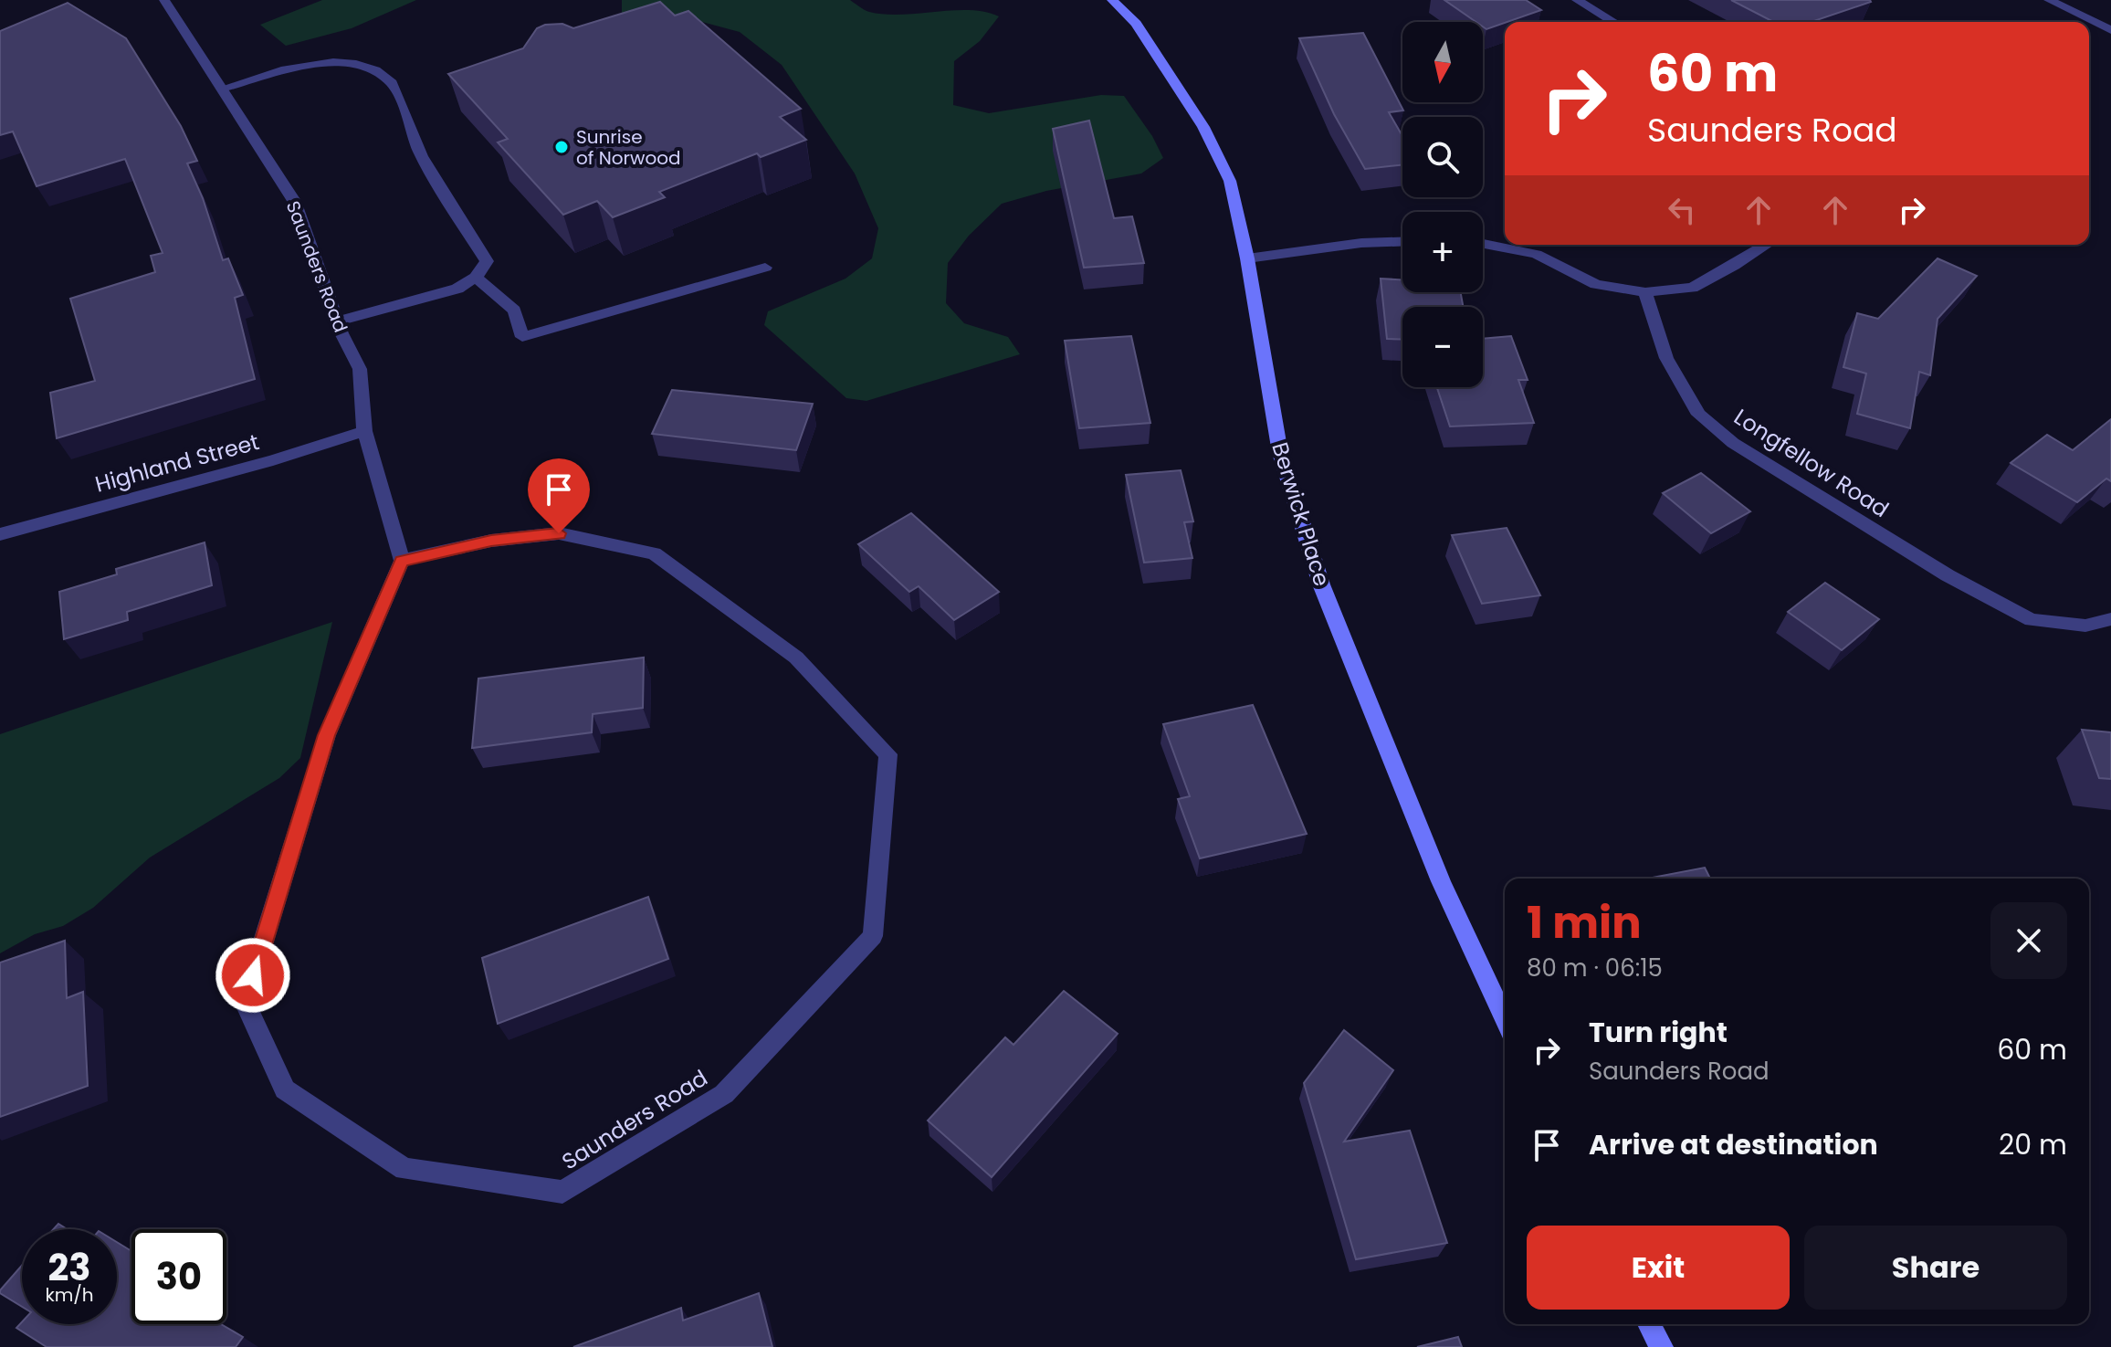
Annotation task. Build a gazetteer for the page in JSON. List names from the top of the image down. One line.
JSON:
{"streets":{"street":["Saunders Road","Highland Street","Longfellow Road","Berwick Place"]},"crossings":[["Saunders Road","Highland Street"]],"places":["Sunrise of Norwood"],"north":"bottom","page":{"map_buttons":["+","−"],"turn":["60 m","Saunders Road"],"heading":["1 min","80 m · 06:15"],"list":[{"name":"Turn right","note":"Saunders Road","value":"60 m"},{"name":"Arrive at destination","value":"20 m"}],"buttons":["Exit","Share"],"speed":"23 km/h","limit":"30"}}
